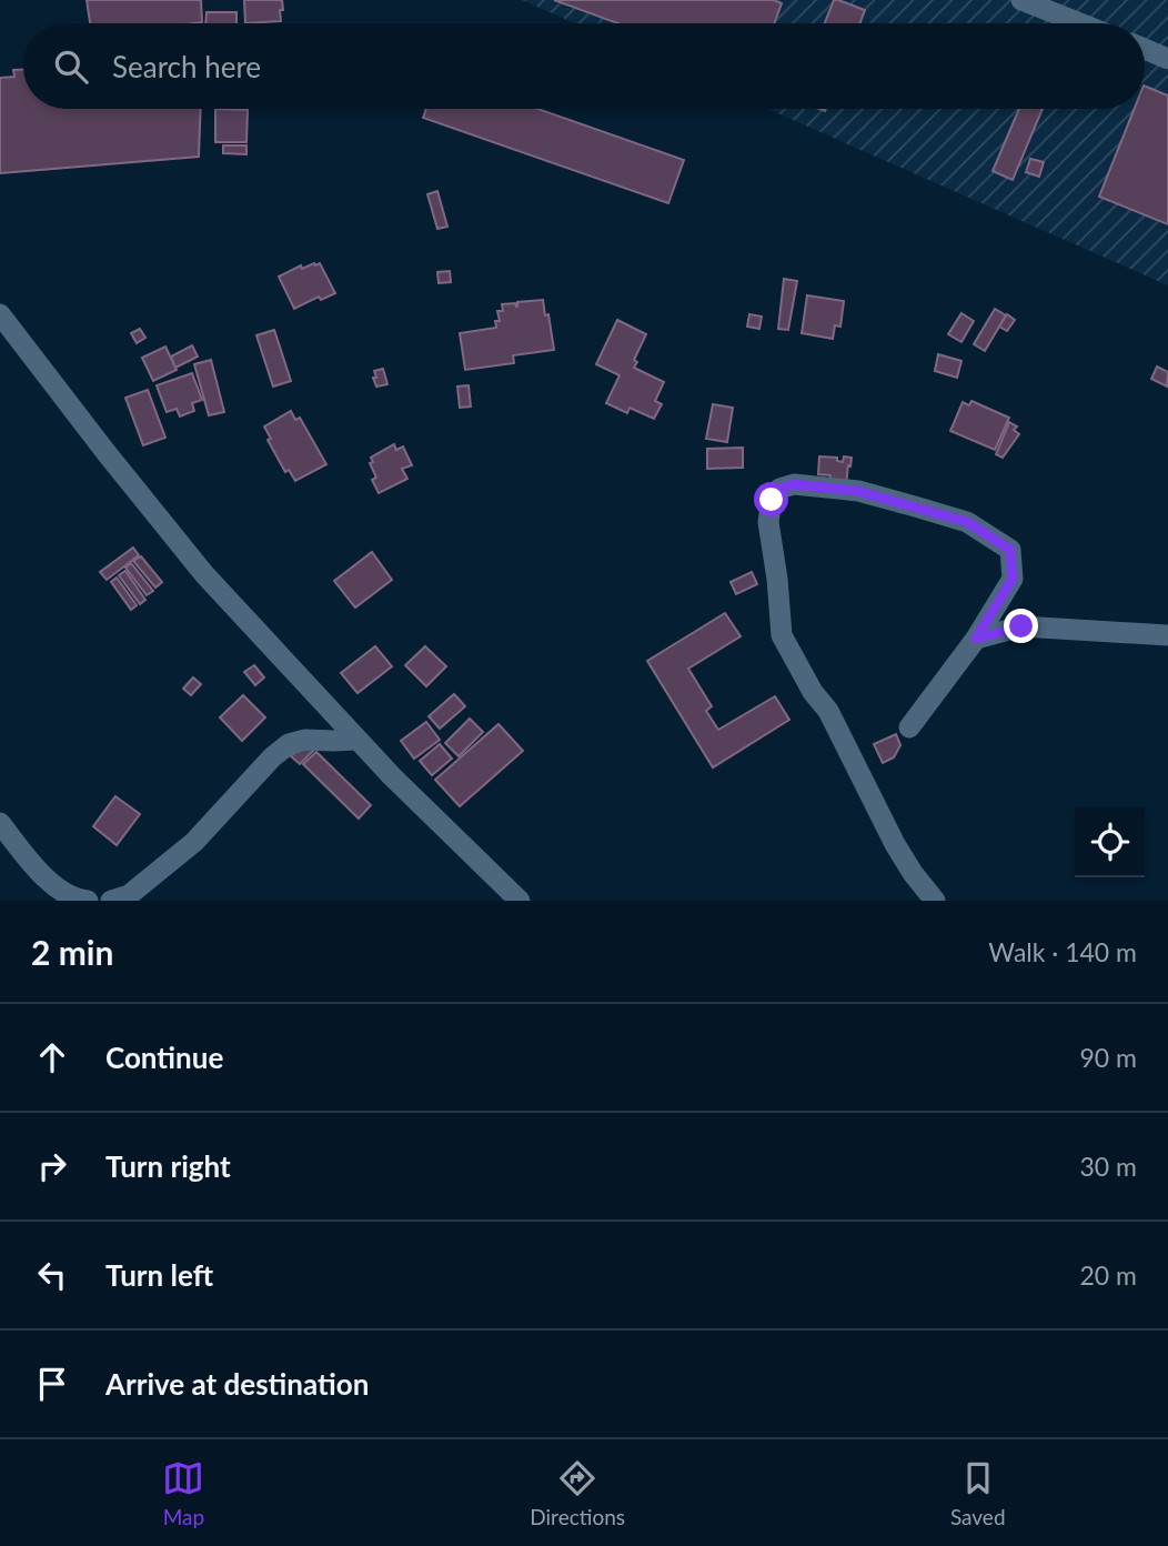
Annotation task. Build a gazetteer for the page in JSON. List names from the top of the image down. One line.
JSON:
{"page":{"search":"Search here","heading":["2 min","Walk · 140 m"],"list":[["Continue","90 m"],["Turn right","30 m"],["Turn left","20 m"],"Arrive at destination"],"nav":["Map","Directions","Saved"]}}
